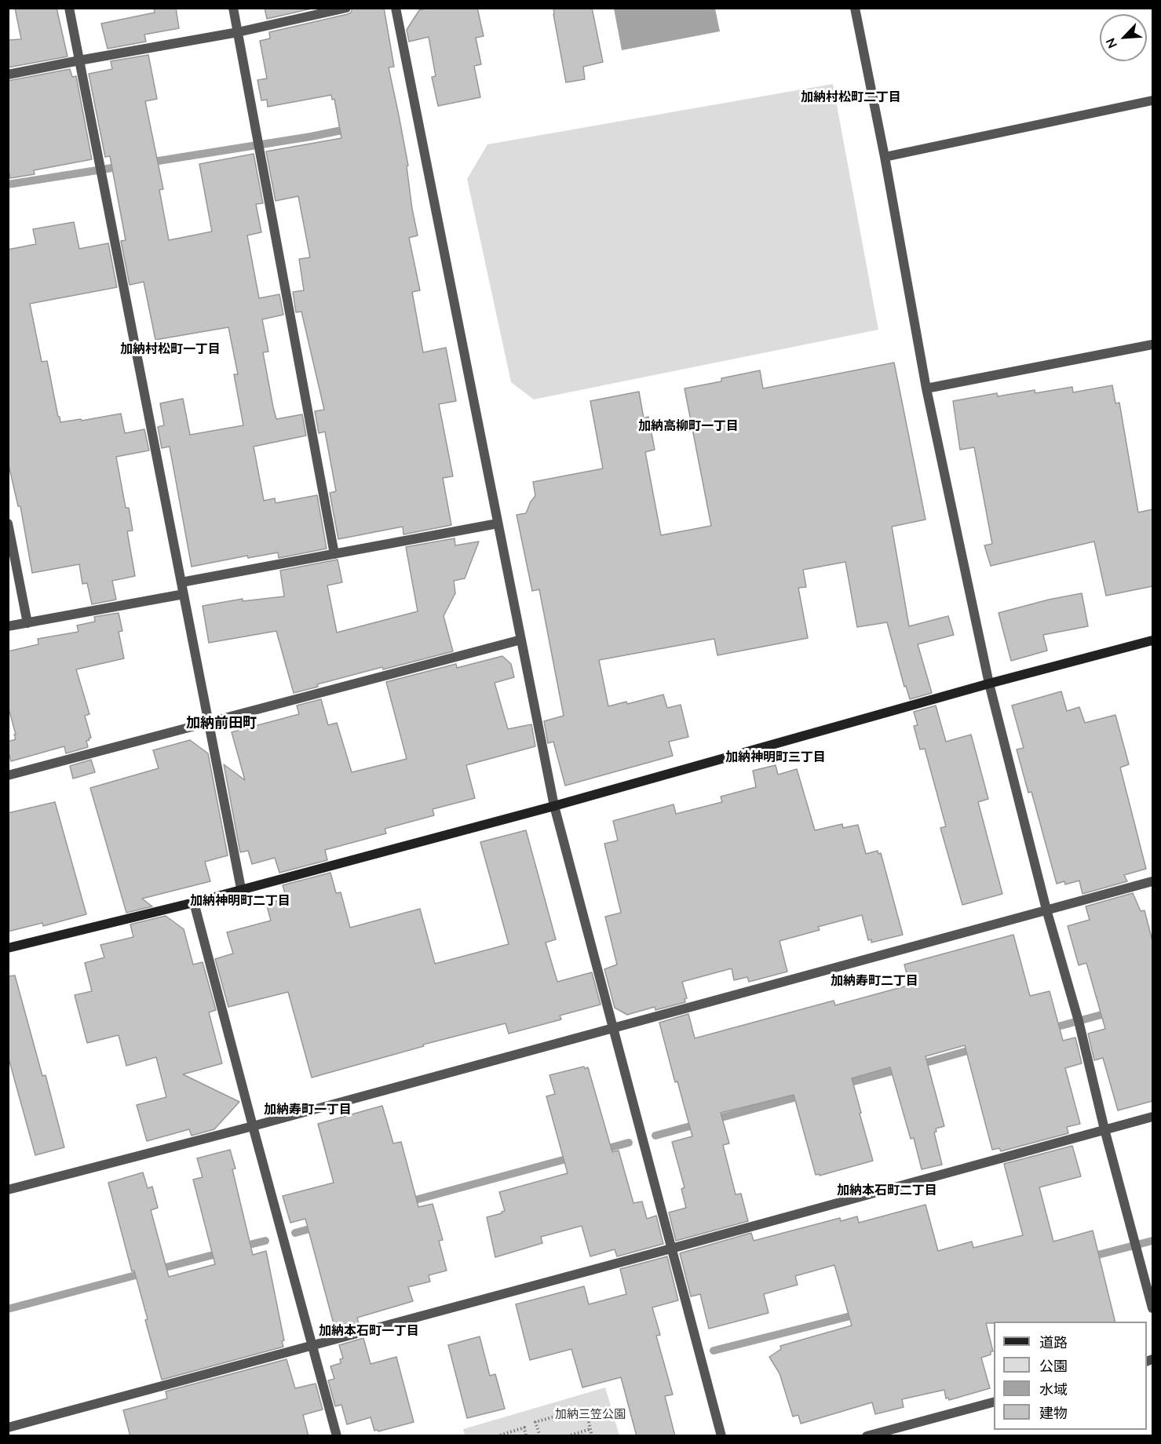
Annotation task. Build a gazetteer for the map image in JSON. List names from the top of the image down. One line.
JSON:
{"districts":["加納村松町二丁目","加納村松町一丁目","加納高柳町一丁目","加納前田町","加納神明町三丁目","加納神明町二丁目","加納寿町二丁目","加納寿町一丁目","加納本石町二丁目","加納本石町一丁目"],"parks":["加納三笠公園"],"legend":["道路","公園","水域","建物"],"north":"bottom left"}
